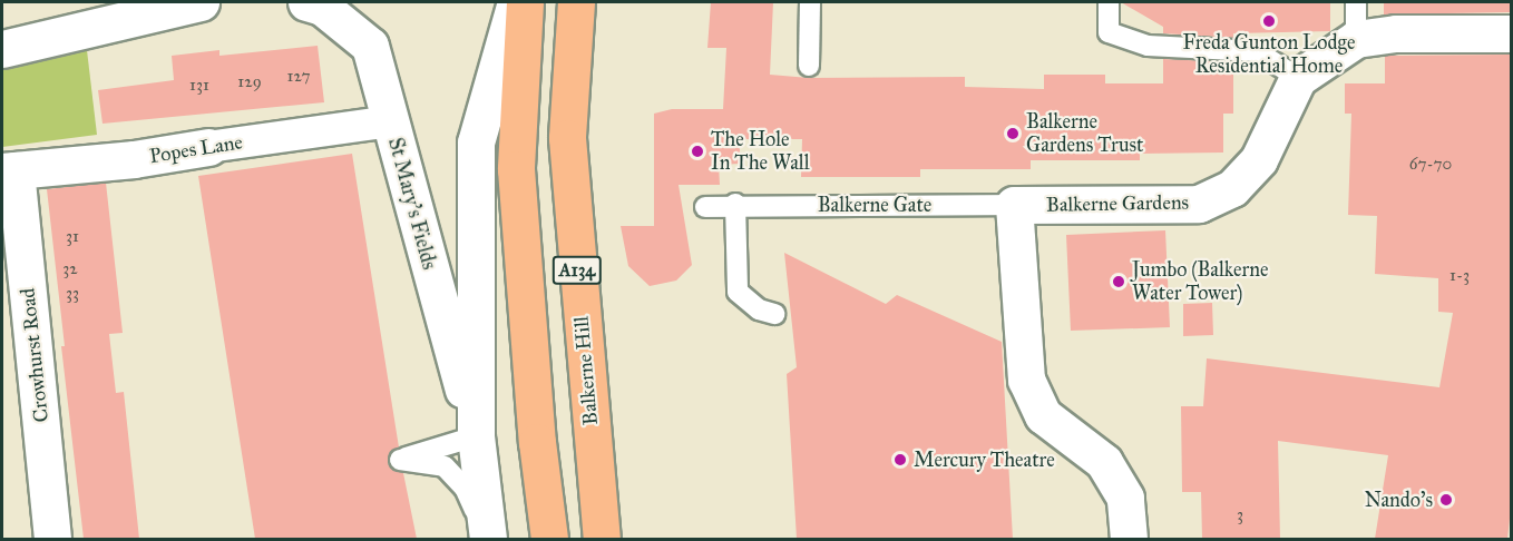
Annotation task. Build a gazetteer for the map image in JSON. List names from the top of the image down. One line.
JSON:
{"streets":{"main road":["A134","Balkerne Hill"],"street":["Popes Lane","St Mary's Fields","Balkerne Gardens","Crowhurst Road"],"lane":["Balkerne Gate"]},"crossings":[["Popes Lane","St Mary's Fields"],["Popes Lane","Crowhurst Road"],["Balkerne Gardens","Balkerne Gate"]],"places":["Freda Gunton Lodge Residential Home","Balkerne Gardens Trust","The Hole In The Wall","Jumbo (Balkerne Water Tower)","Mercury Theatre","Nando's"],"house_numbers":["127","129","131","67-70","31","32","1-3","33","3"]}
